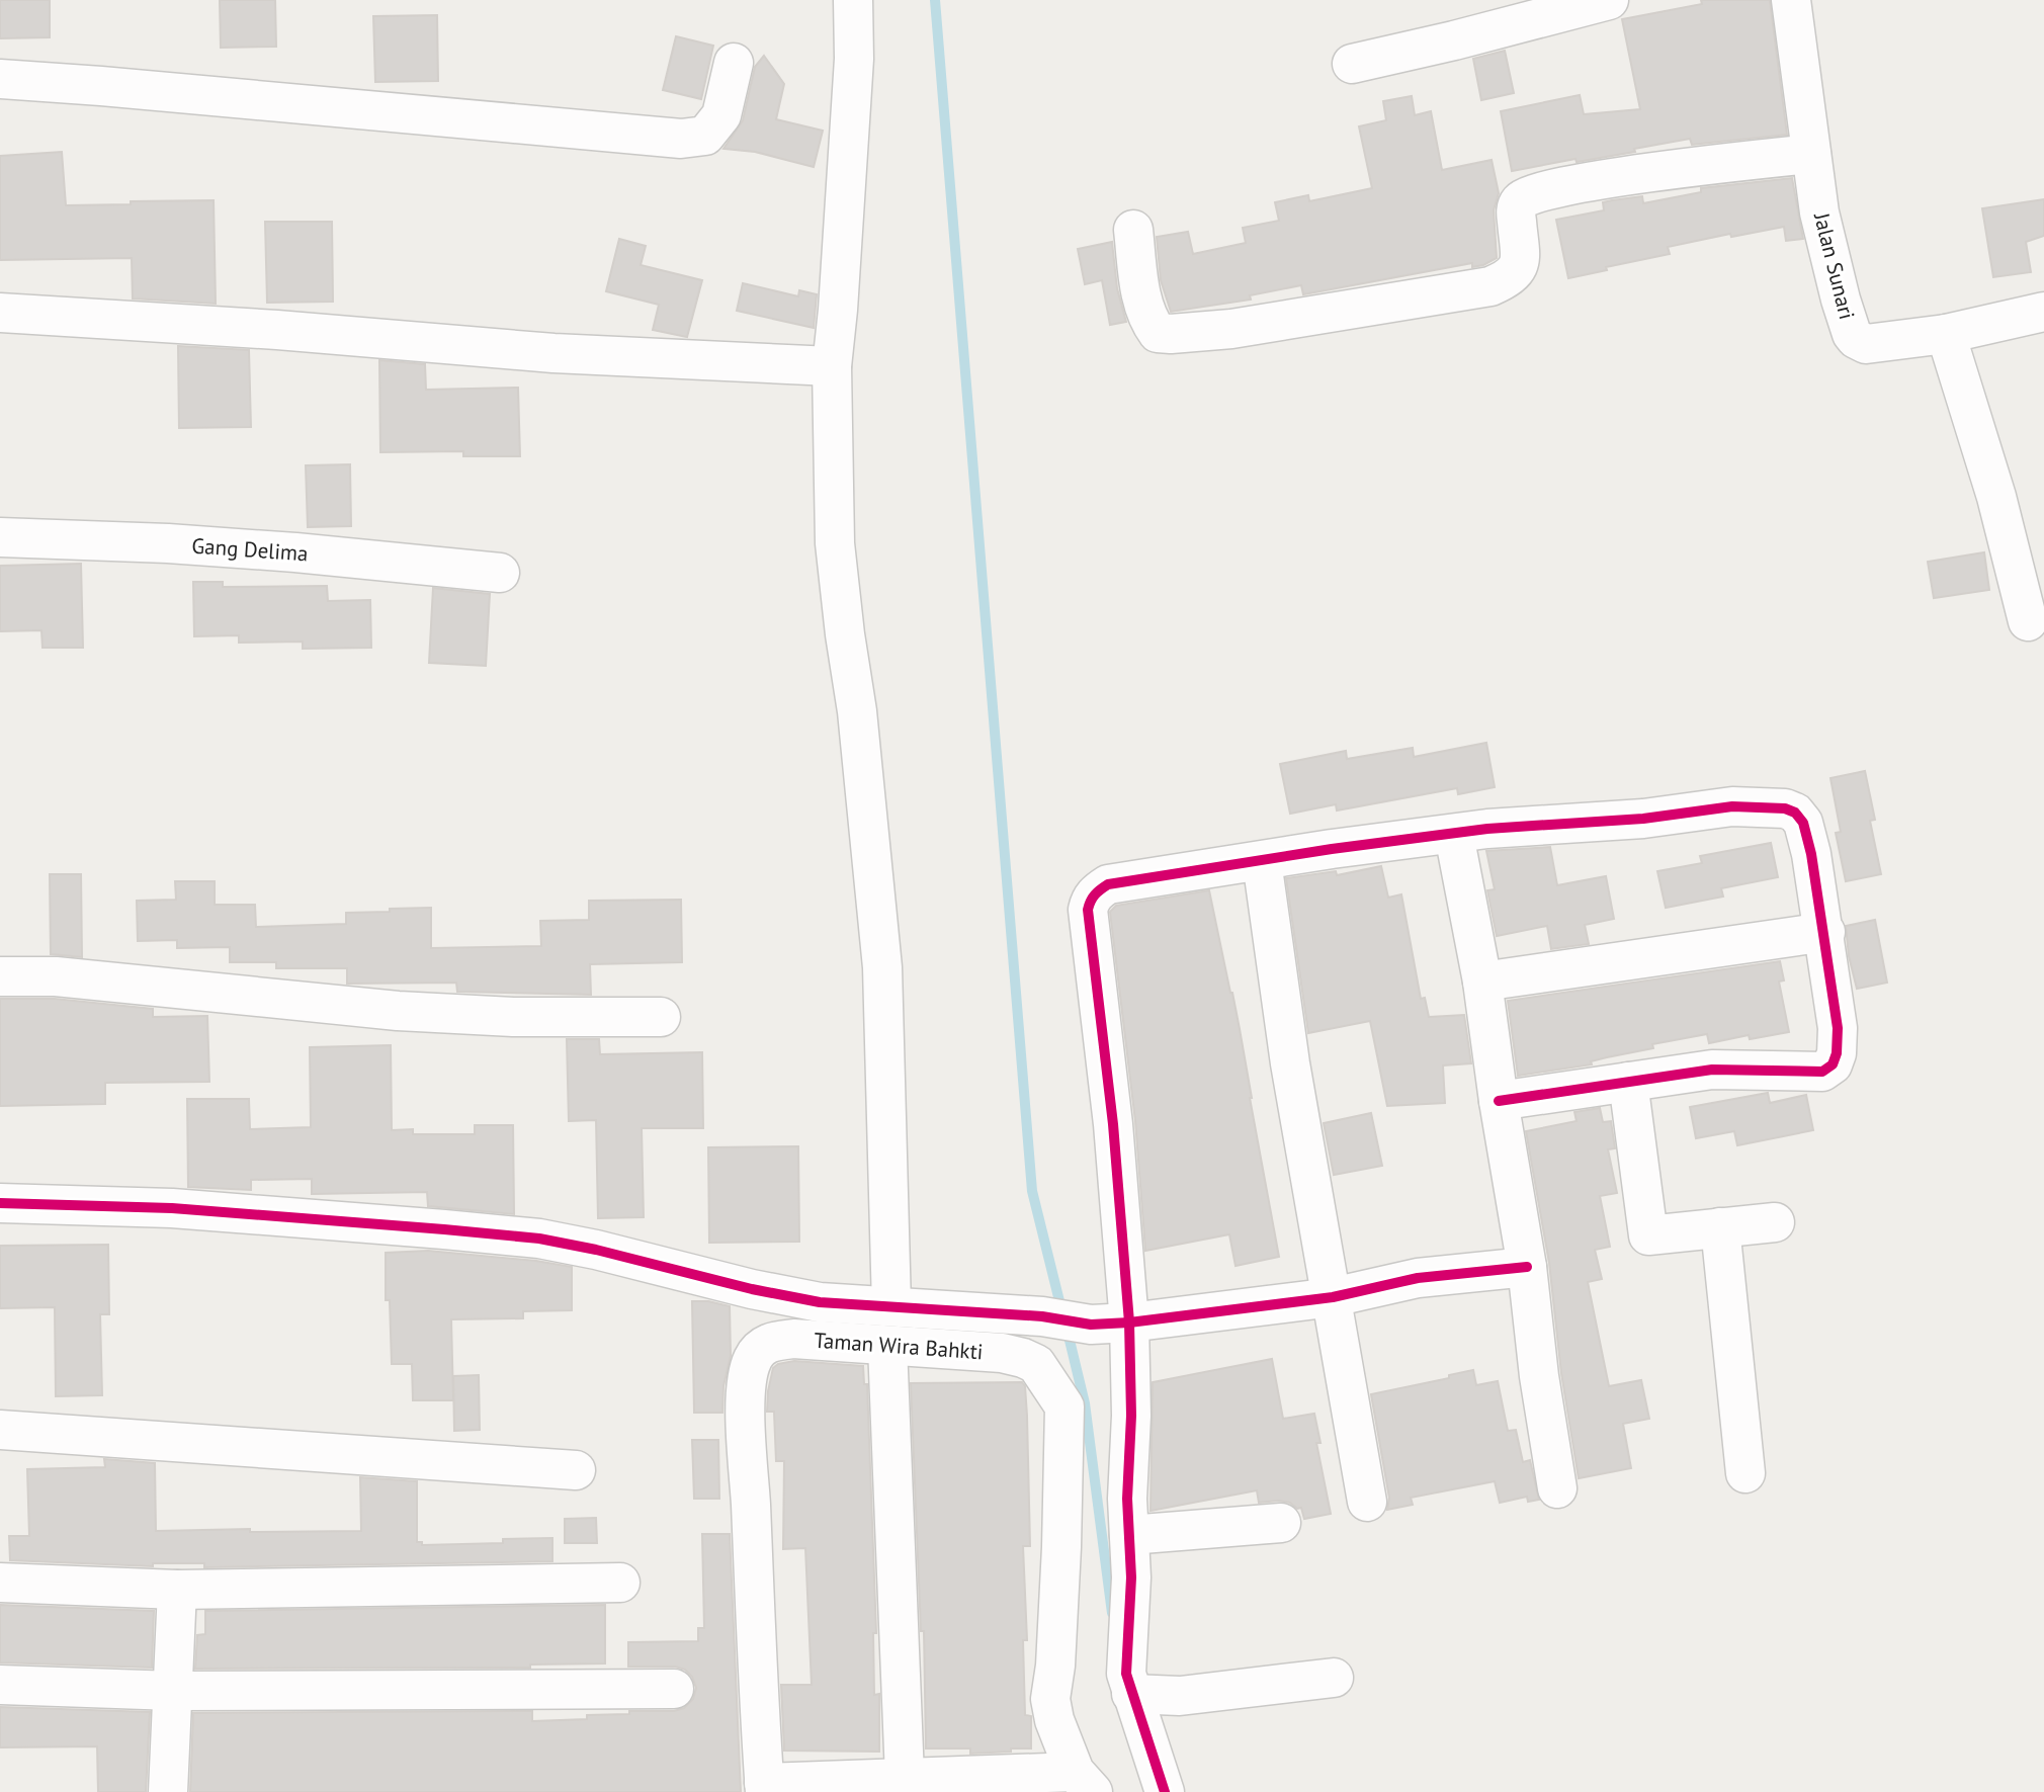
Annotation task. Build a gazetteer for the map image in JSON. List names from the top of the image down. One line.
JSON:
{"streets":{"street":["Jalan Sunari","Gang Delima","Taman Wira Bahkti"]}}
